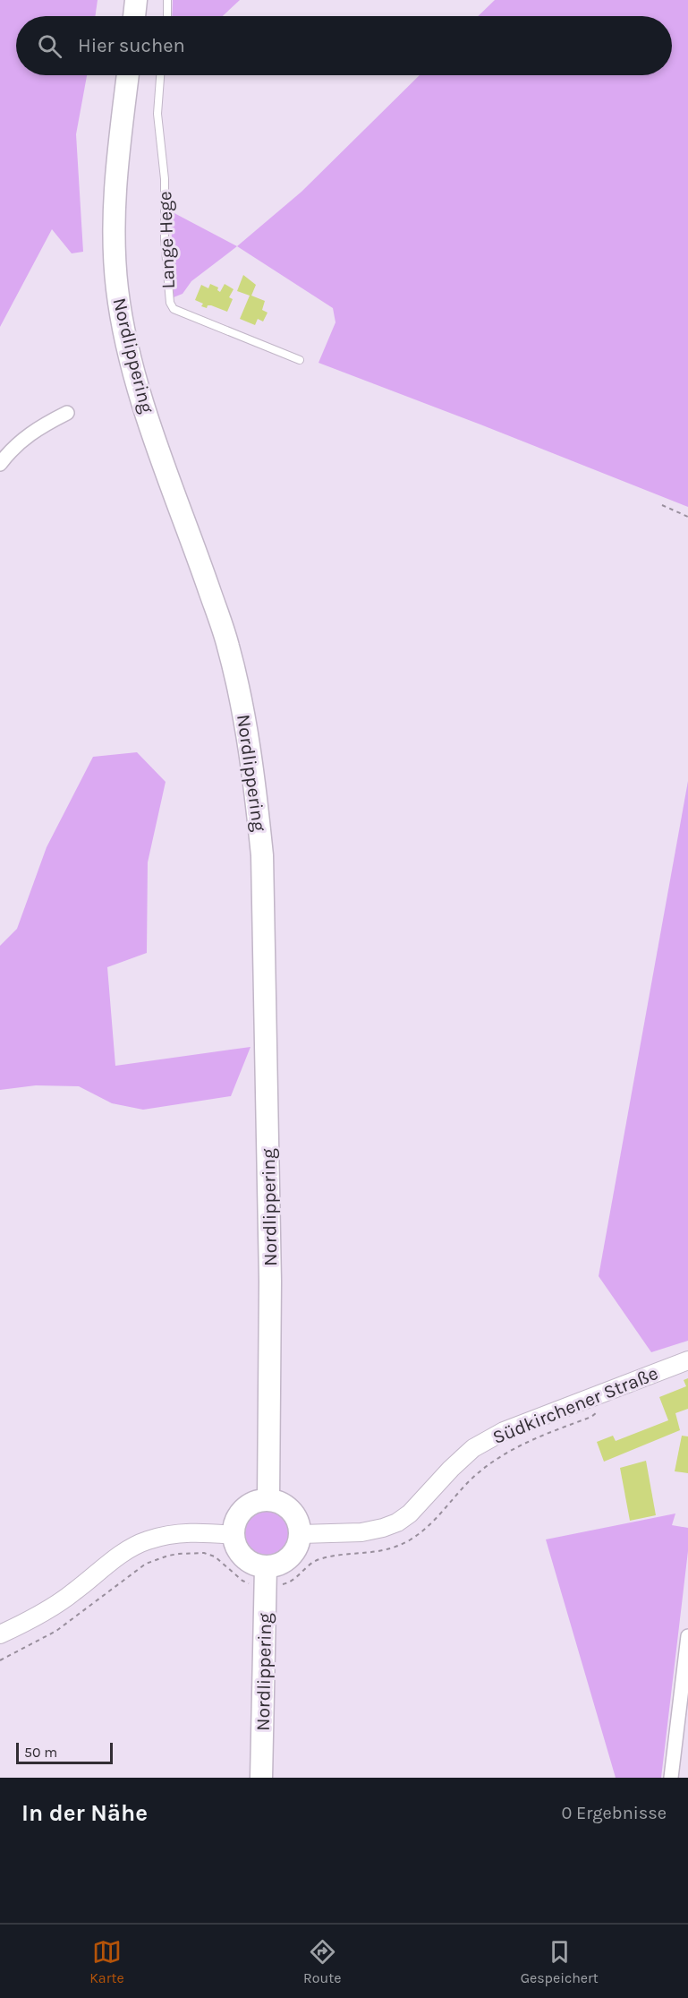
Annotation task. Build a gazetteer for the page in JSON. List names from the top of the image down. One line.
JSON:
{"streets":{"main road":["Nordlippering"],"street":["Südkirchener Straße"],"lane":["Lange Hege"]},"crossings":[["Nordlippering","Südkirchener Straße"]],"scale_bar":"50 m","page":{"search":"Hier suchen","scale":"50 m","heading":["In der Nähe","0 Ergebnisse"],"nav":["Karte","Route","Gespeichert"]}}
